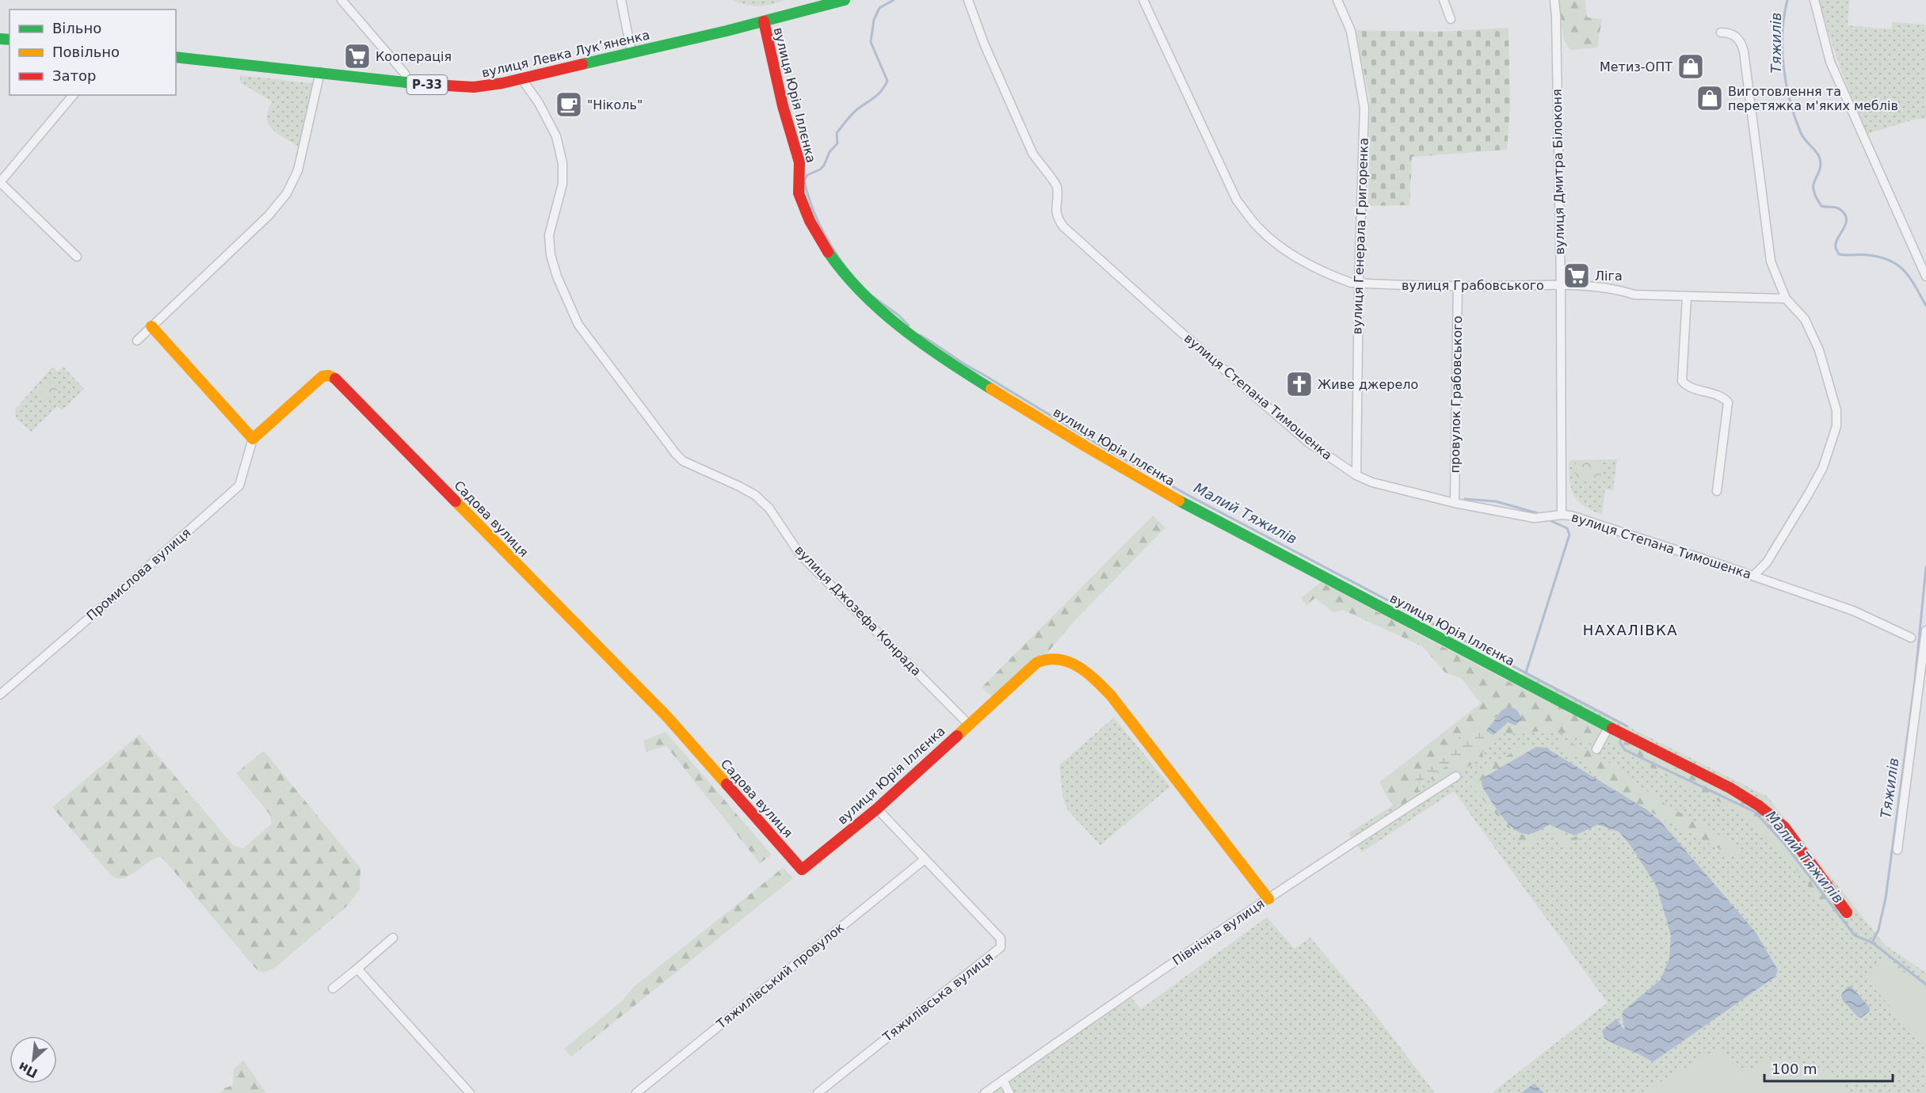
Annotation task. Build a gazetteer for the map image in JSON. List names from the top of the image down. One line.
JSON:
{"streets":{"street":["вулиця Левка Лукʼяненка","Р-33","вулиця Юрія Іллєнка","вулиця Дмитра Білоконя","вулиця Генерала Григоренка","вулиця Грабовського","провулок Грабовського","вулиця Степана Тимошенка","Садова вулиця","Промислова вулиця","вулиця Джозефа Конрада","Північна вулиця","Тяжилівський провулок","Тяжилівська вулиця"]},"crossings":[["вулиця Левка Лукʼяненка","вулиця Юрія Іллєнка"],["вулиця Левка Лукʼяненка","вулиця Джозефа Конрада"],["вулиця Юрія Іллєнка","Садова вулиця"],["вулиця Юрія Іллєнка","вулиця Джозефа Конрада"],["вулиця Юрія Іллєнка","Північна вулиця"],["вулиця Юрія Іллєнка","Тяжилівська вулиця"],["вулиця Дмитра Білоконя","вулиця Грабовського"],["вулиця Дмитра Білоконя","вулиця Степана Тимошенка"],["вулиця Генерала Григоренка","вулиця Грабовського"],["вулиця Генерала Григоренка","вулиця Степана Тимошенка"],["вулиця Грабовського","провулок Грабовського"],["провулок Грабовського","вулиця Степана Тимошенка"],["Садова вулиця","Промислова вулиця"],["Тяжилівський провулок","Тяжилівська вулиця"]],"districts":["НАХАЛІВКА"],"water":["Тяжилів","Малий Тяжилів"],"places":{"supermarket":["Кооперація","Ліга"],"shop":["Метиз-ОПТ","Виготовлення та перетяжка м'яких меблів"],"cafe":["\"Ніколь\""],"church":["Живе джерело"]},"legend":["Вільно","Повільно","Затор"],"scale_bar":"100 m","north":"bottom left"}
